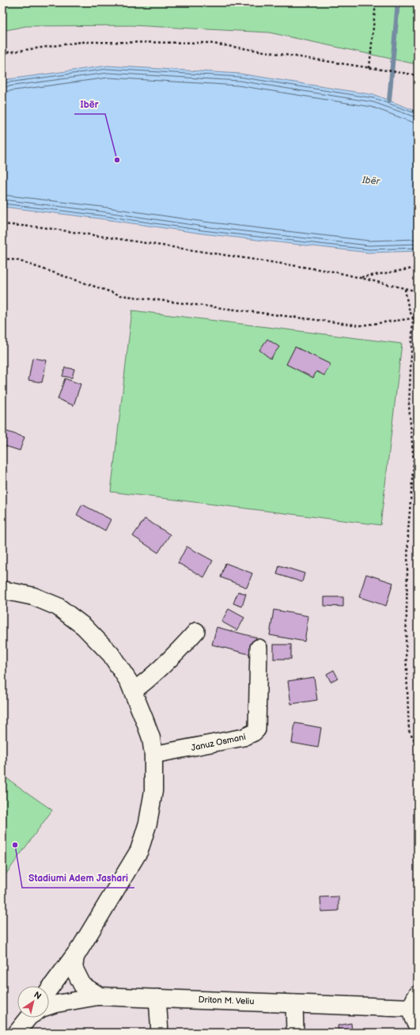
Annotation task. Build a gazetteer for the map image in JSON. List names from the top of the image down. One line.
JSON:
{"streets":{"street":["Januz Osmani","Driton M. Veliu"]},"water":["Ibër"],"places":["Ibër","Stadiumi Adem Jashari"],"north":"top right"}
